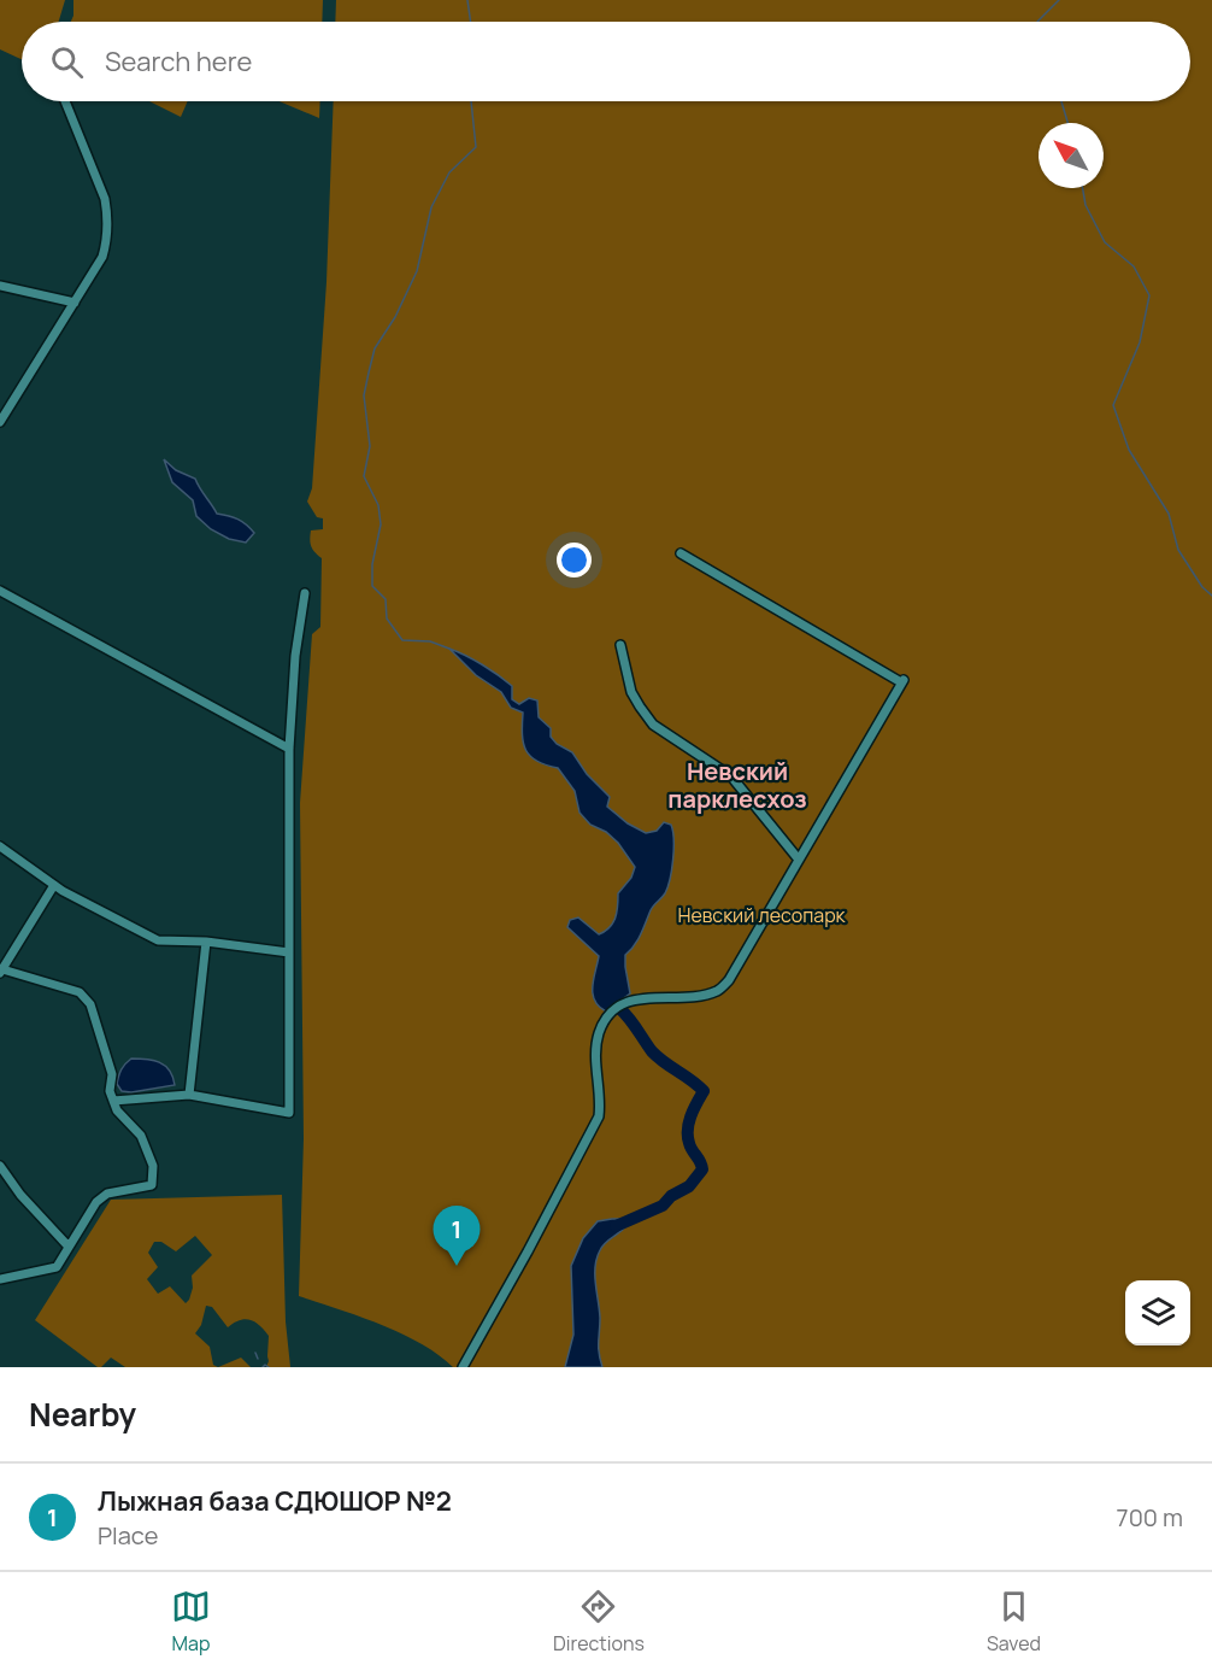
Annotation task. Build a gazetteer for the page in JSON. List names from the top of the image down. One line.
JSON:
{"districts":["Невский парклесхоз"],"parks":["Невский лесопарк"],"north":"top left","page":{"search":"Search here","pins":"1","heading":"Nearby","list":[{"mark":"1","name":"Лыжная база СДЮШОР №2","note":"Place","value":"700 m"}],"nav":["Map","Directions","Saved"]}}
